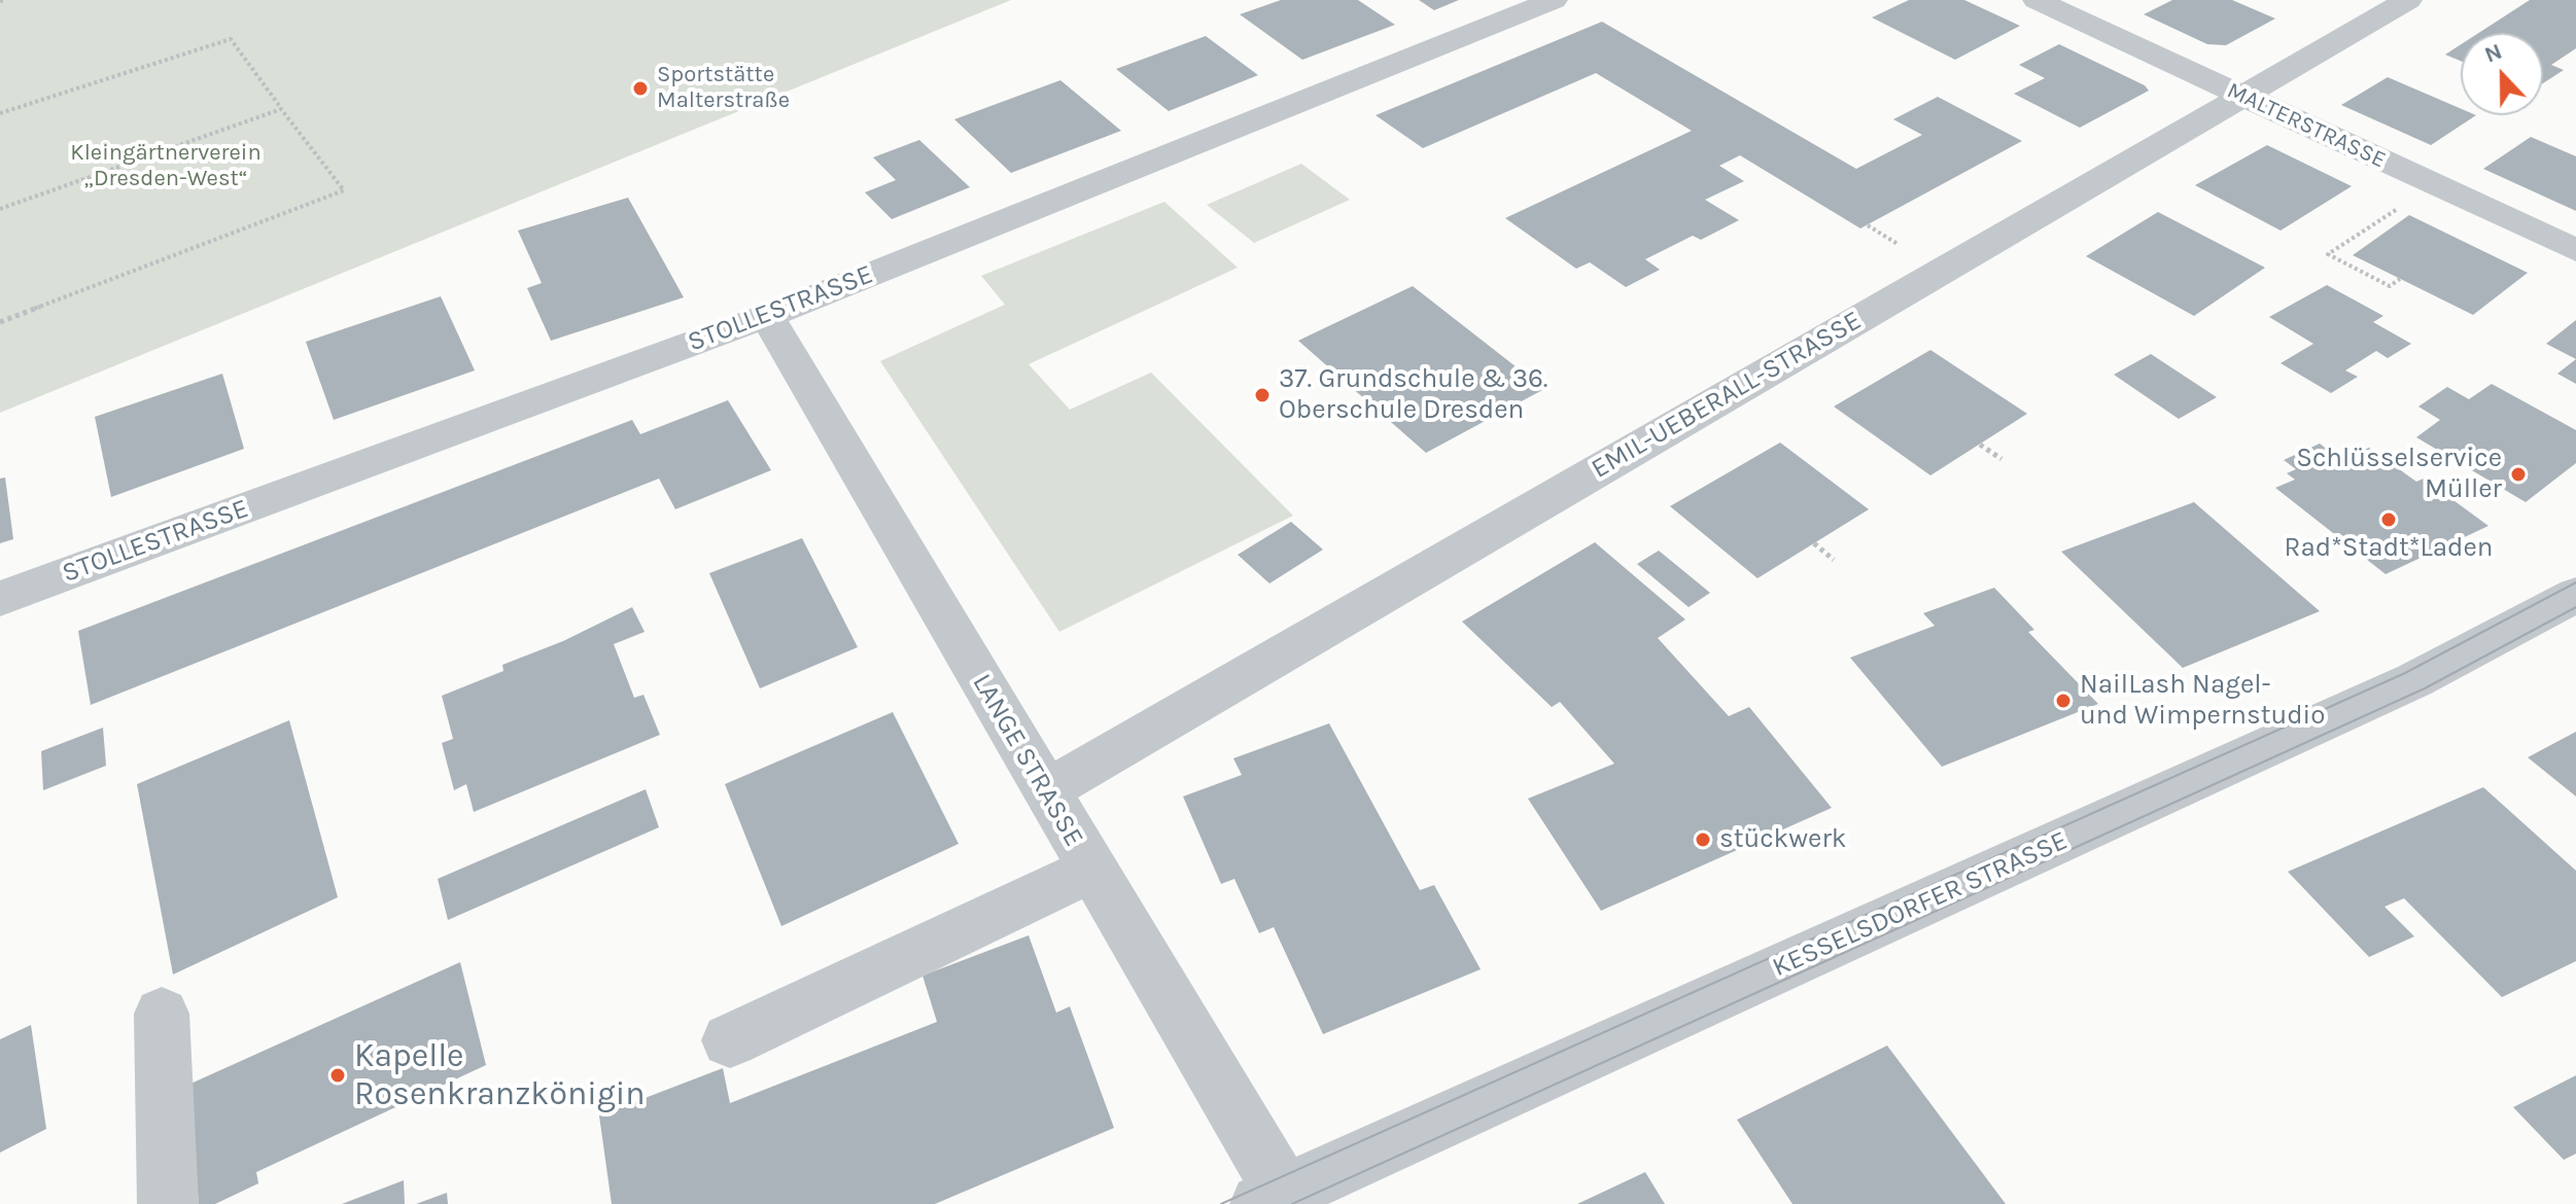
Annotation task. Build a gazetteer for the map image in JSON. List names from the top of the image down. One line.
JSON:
{"streets":{"street":["MALTERSTRASSE","STOLLESTRASSE","EMIL-UEBERALL-STRASSE","LANGE STRASSE","KESSELSDORFER STRASSE"]},"crossings":[["MALTERSTRASSE","EMIL-UEBERALL-STRASSE"],["STOLLESTRASSE","LANGE STRASSE"],["EMIL-UEBERALL-STRASSE","LANGE STRASSE"],["LANGE STRASSE","KESSELSDORFER STRASSE"]],"parks":["Kleingärtnerverein „Dresden-West“"],"places":["Sportstätte Malterstraße","37. Grundschule & 36. Oberschule Dresden","Schlüsselservice Müller","Rad*Stadt*Laden","NailLash Nagel- und Wimpernstudio","stückwerk","Kapelle Rosenkranzkönigin"],"north":"top"}
